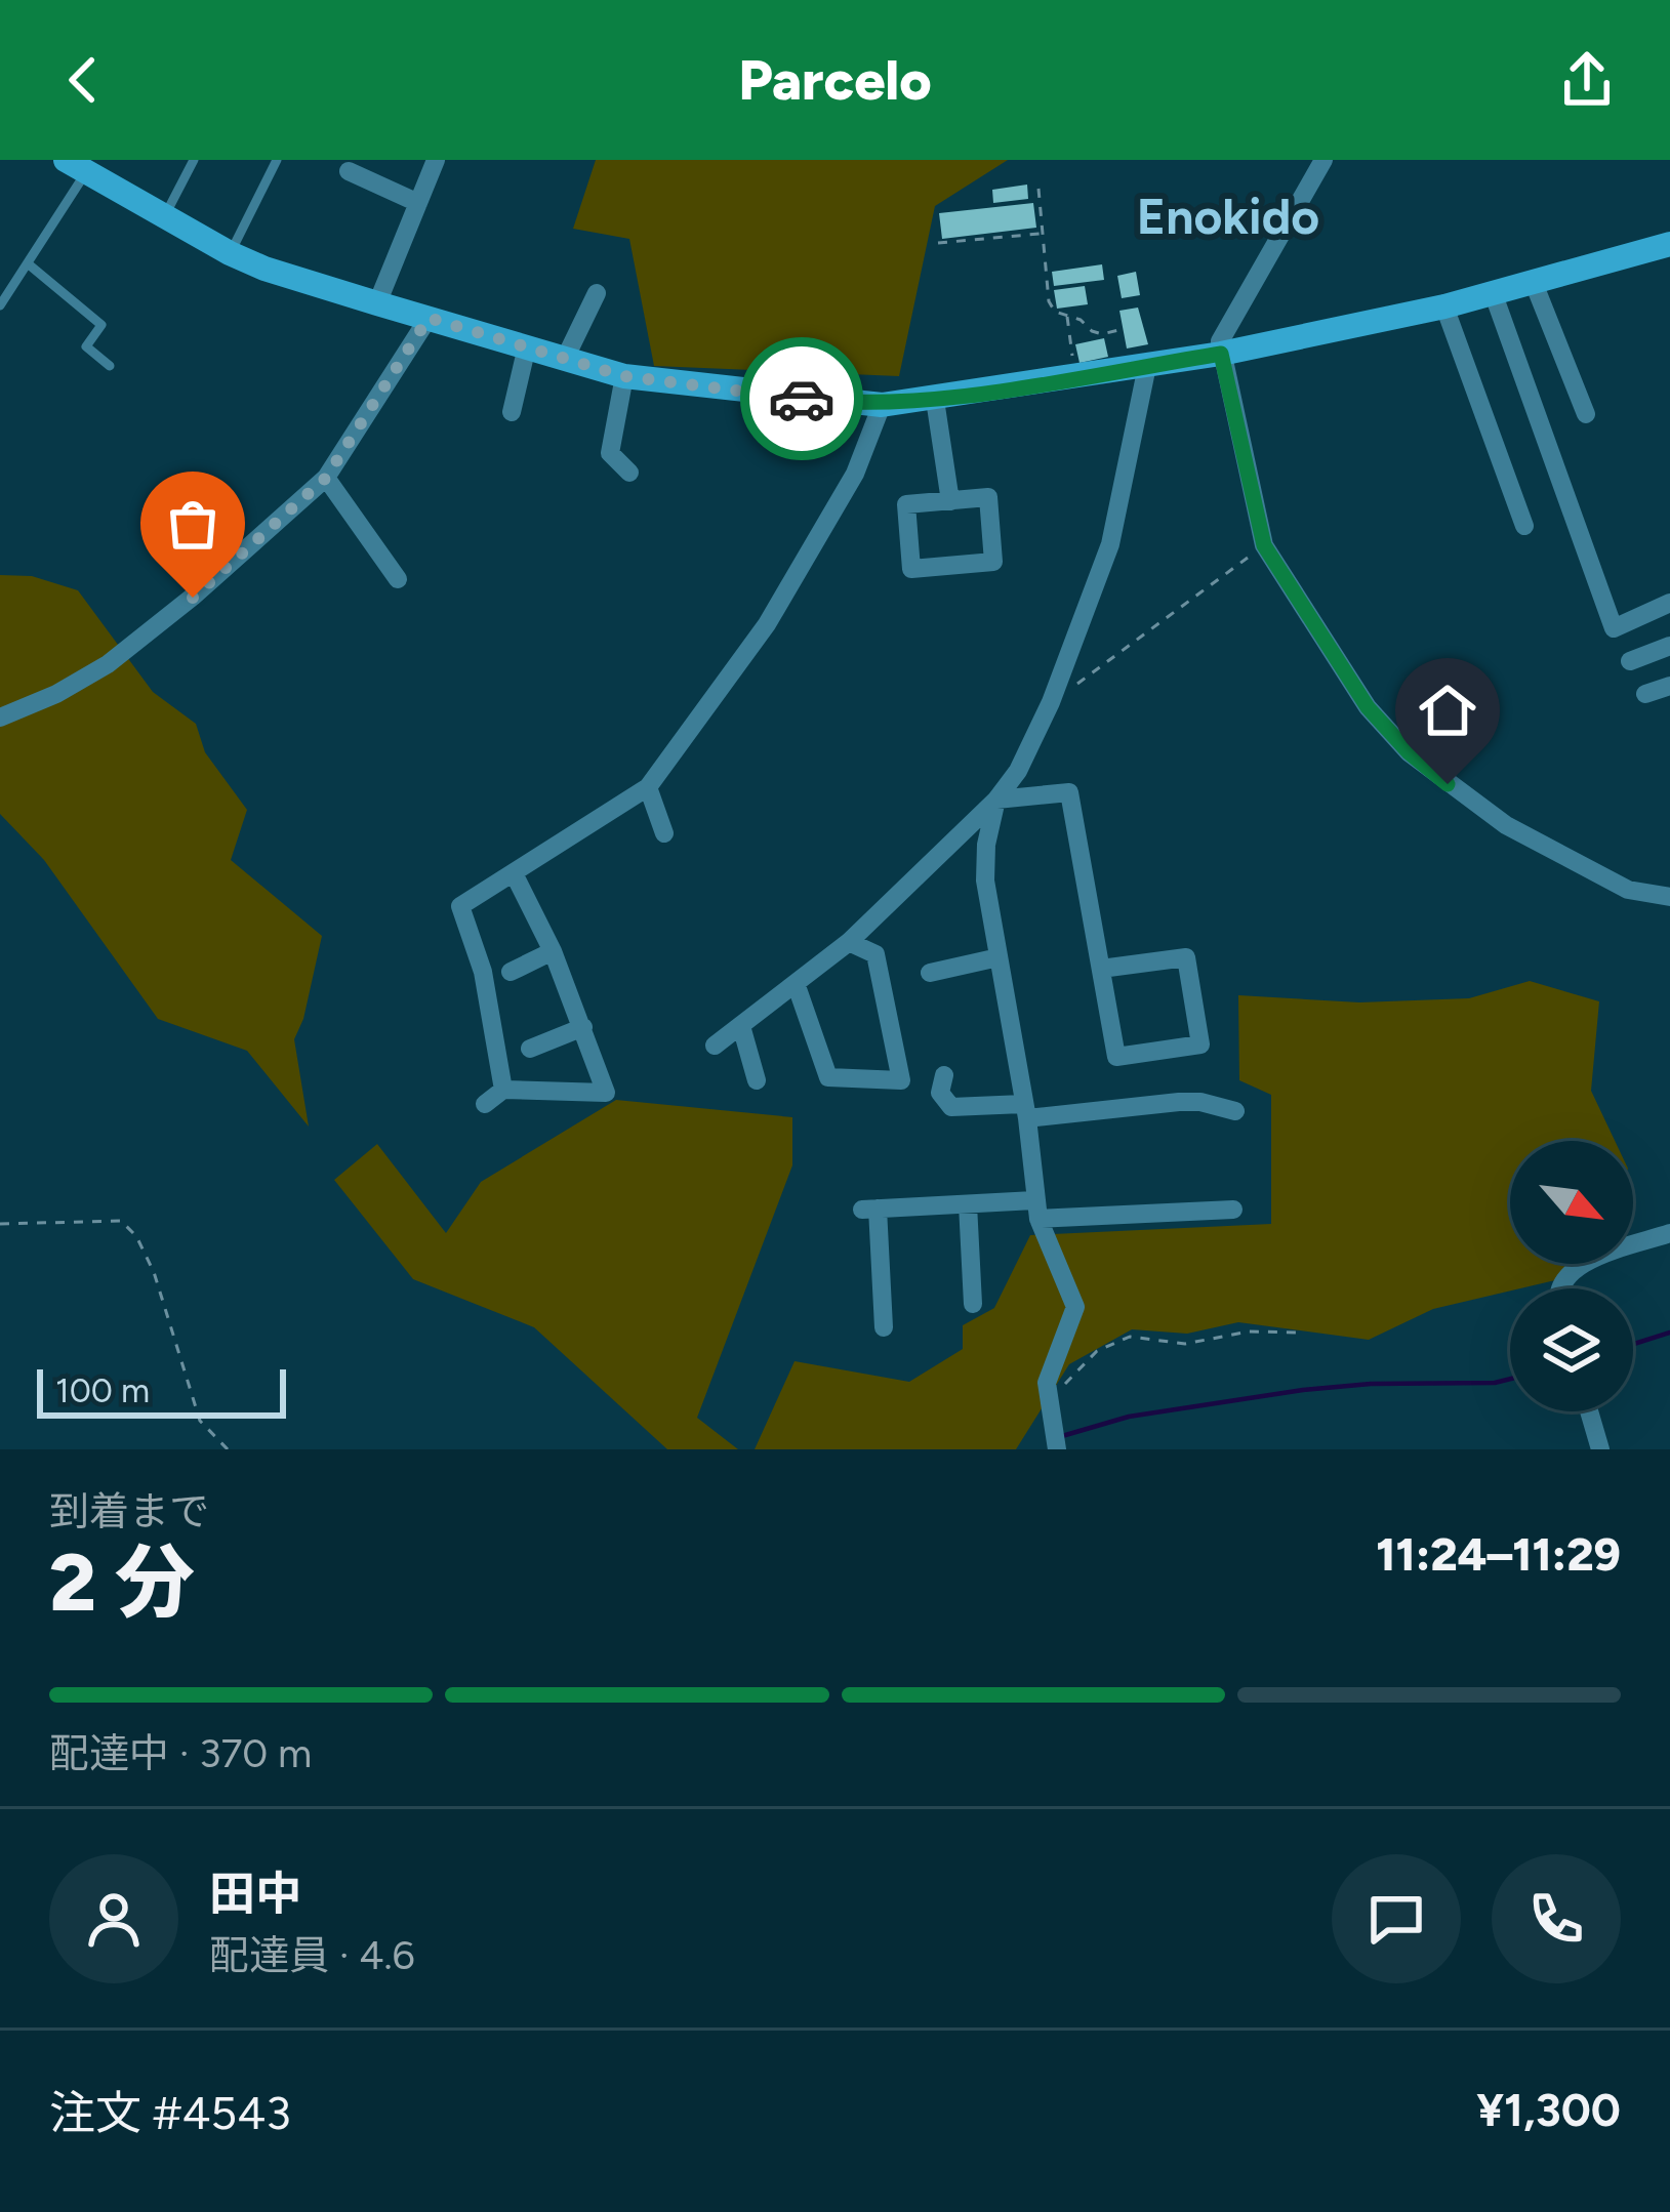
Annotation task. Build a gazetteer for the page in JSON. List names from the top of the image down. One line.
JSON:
{"districts":["Enokido"],"scale_bar":"100 m","north":"bottom right","page":{"header":"Parcelo","scale":"100 m","heading":["2 分","到着まで","11:24–11:29"],"panel":["田中","配達員 · 4.6","注文 #4543","¥1,300"],"bar":"配達中 · 370 m"}}
